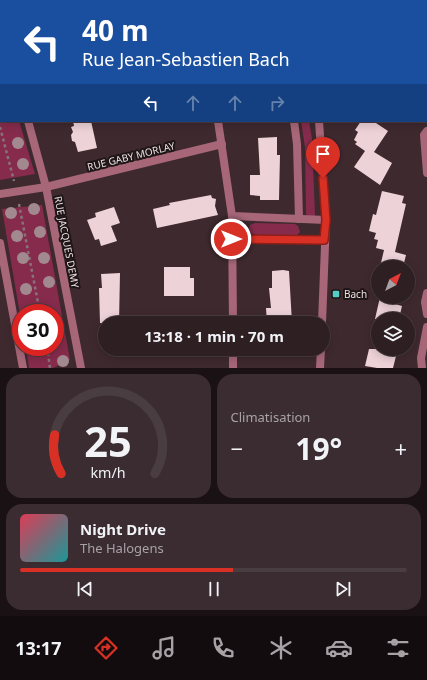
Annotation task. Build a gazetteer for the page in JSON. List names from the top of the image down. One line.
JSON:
{"streets":{"street":["RUE GABY MORLAY","RUE JACQUES DEMY"]},"crossings":[["RUE GABY MORLAY","RUE JACQUES DEMY"]],"places":{"transit":["Bach"]},"north":"top right","page":{"turn":["40 m","Rue Jean-Sebastien Bach"],"limit":"30","trip":"13:18 · 1 min · 70 m","tile":"Climatisation","heat":["−","19°","+"],"song":["Night Drive","The Halogens"],"tabs":"13:17","gauge":["25","km/h"]}}
